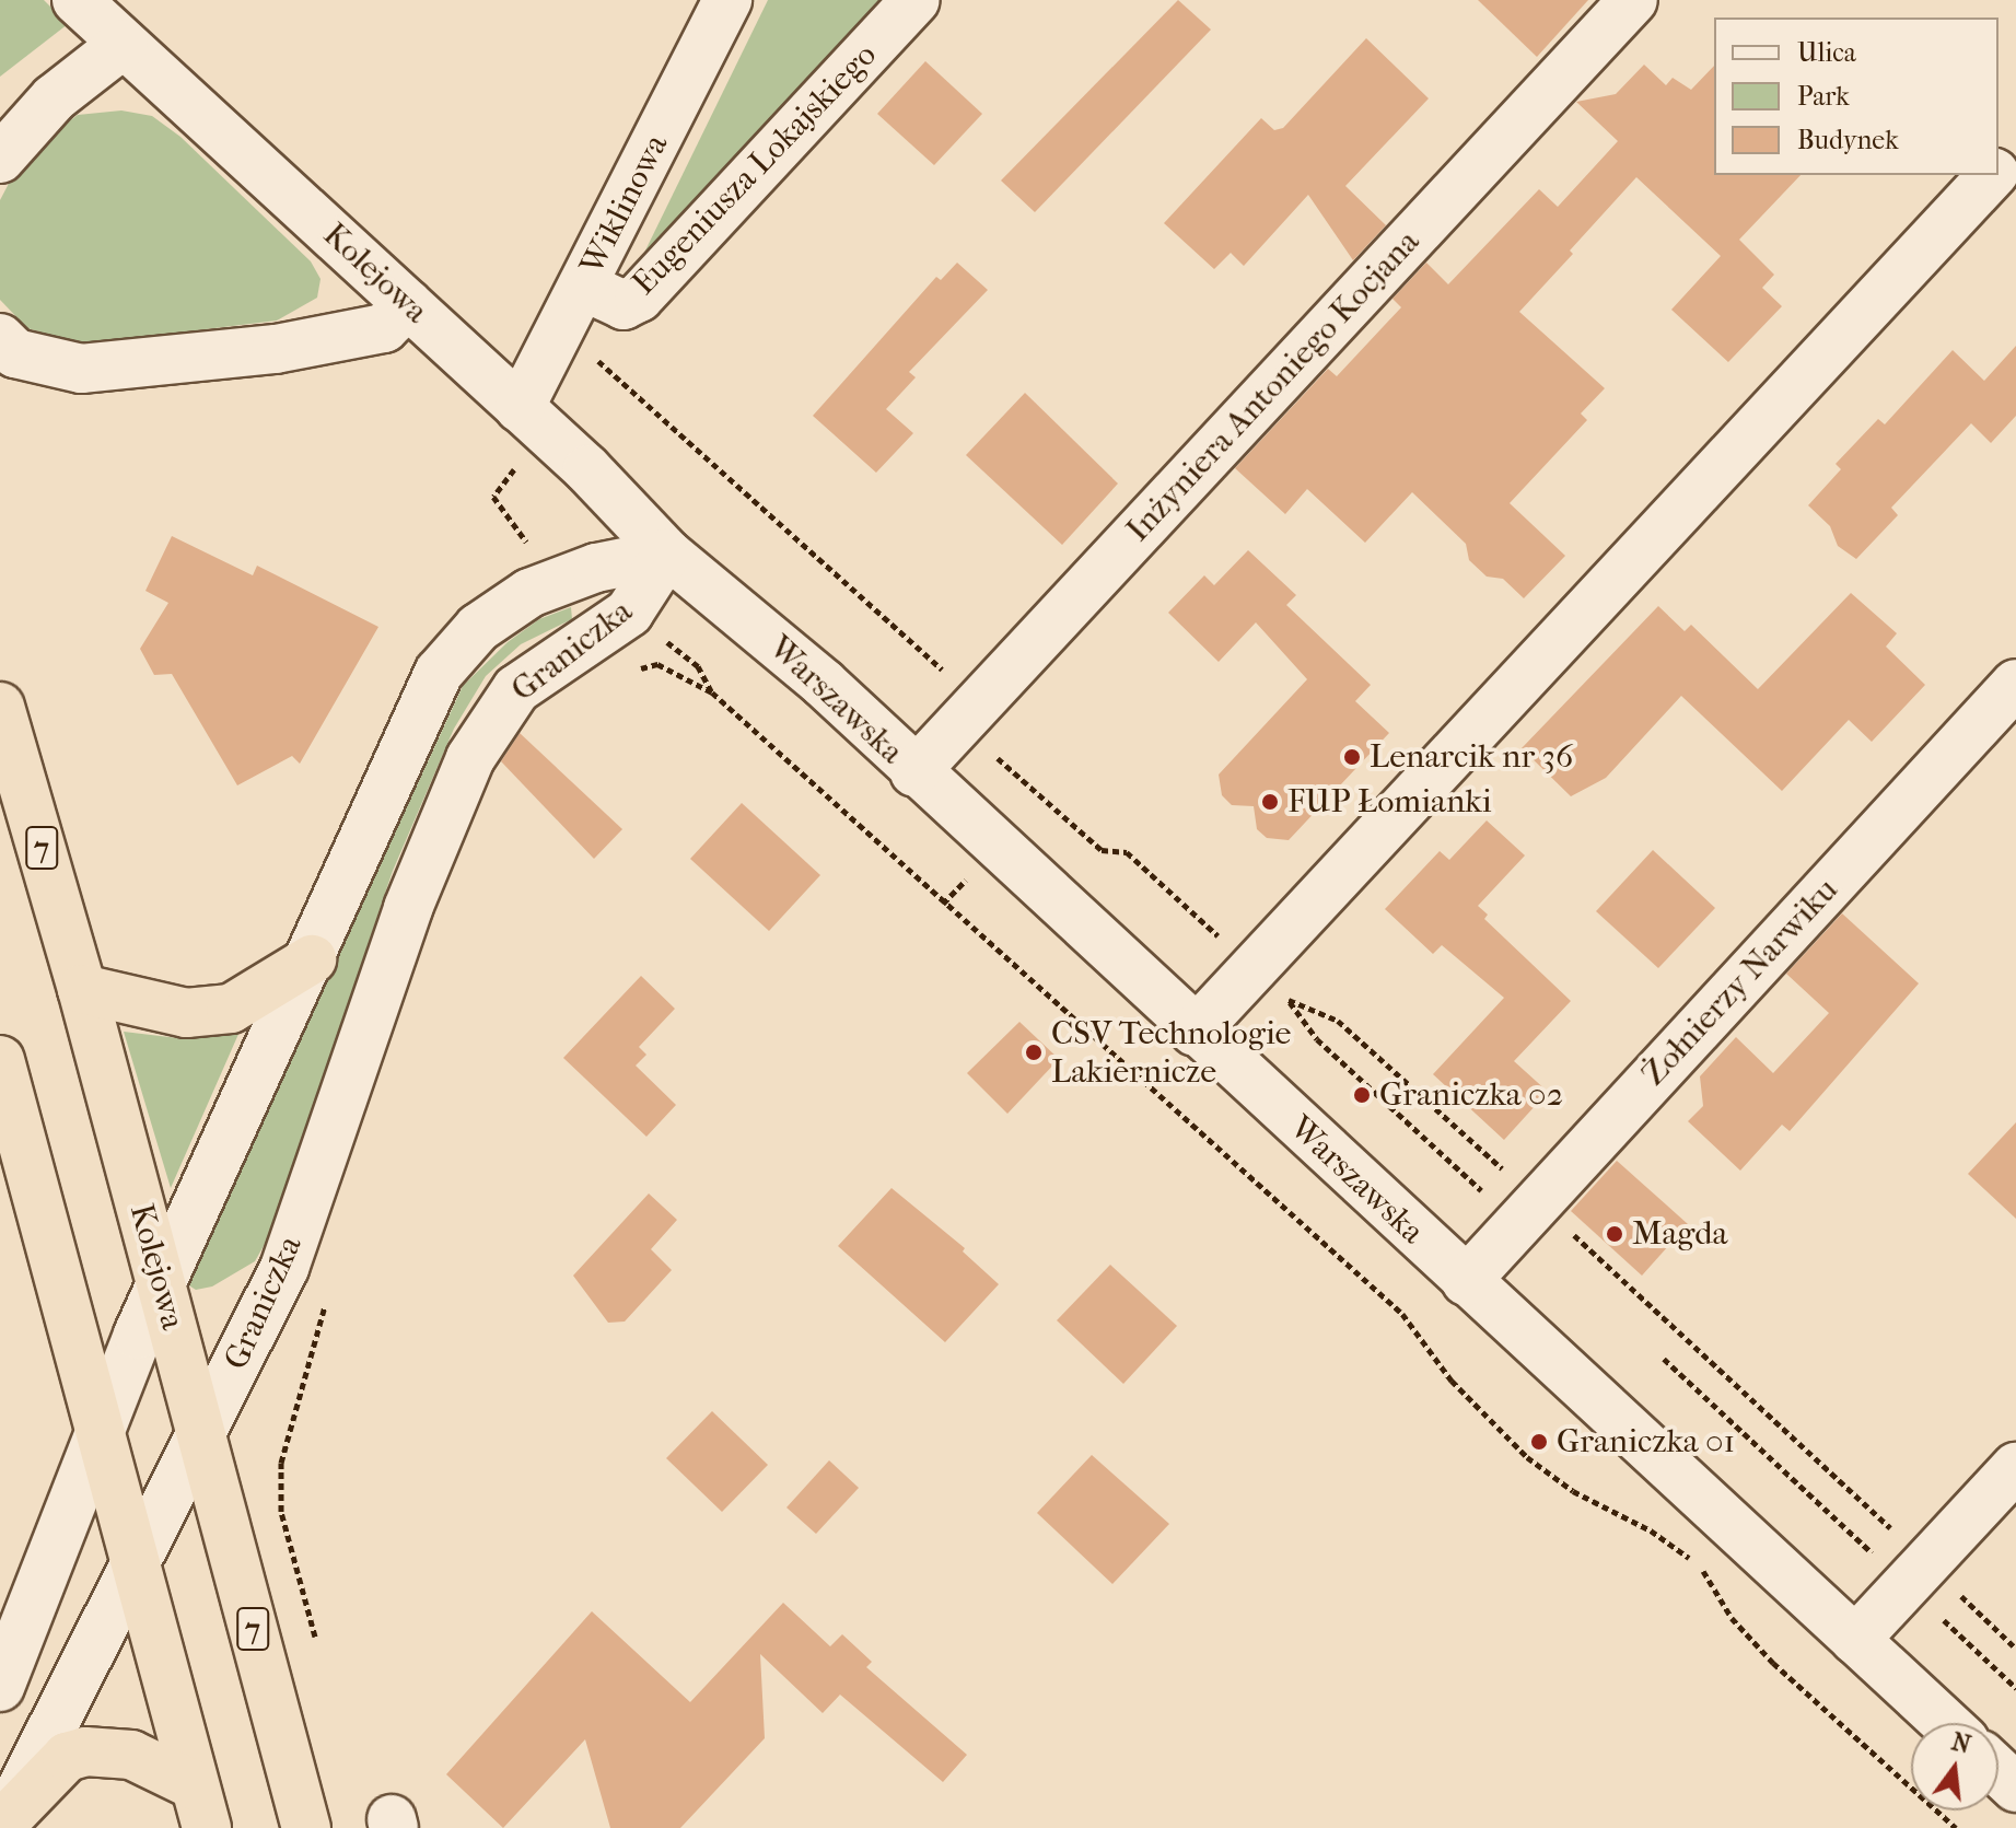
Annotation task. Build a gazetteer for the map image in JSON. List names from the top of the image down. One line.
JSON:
{"streets":{"highway":["Kolejowa","7"],"street":["Eugeniusza Lokajskiego","Wiklinowa","Inżyniera Antoniego Kocjana","Graniczka","Warszawska","Żołnierzy Narwiku"]},"crossings":[["Eugeniusza Lokajskiego","Wiklinowa"],["Wiklinowa","Kolejowa"],["Kolejowa","Graniczka"],["Kolejowa","Warszawska"],["Inżyniera Antoniego Kocjana","Warszawska"],["Graniczka","Warszawska"],["Warszawska","Żołnierzy Narwiku"]],"places":["Lenarcik nr 36","FUP Łomianki","CSV Technologie Lakiernicze","Graniczka 02","Magda","Graniczka 01"],"legend":["Ulica","Park","Budynek"],"north":"top"}
